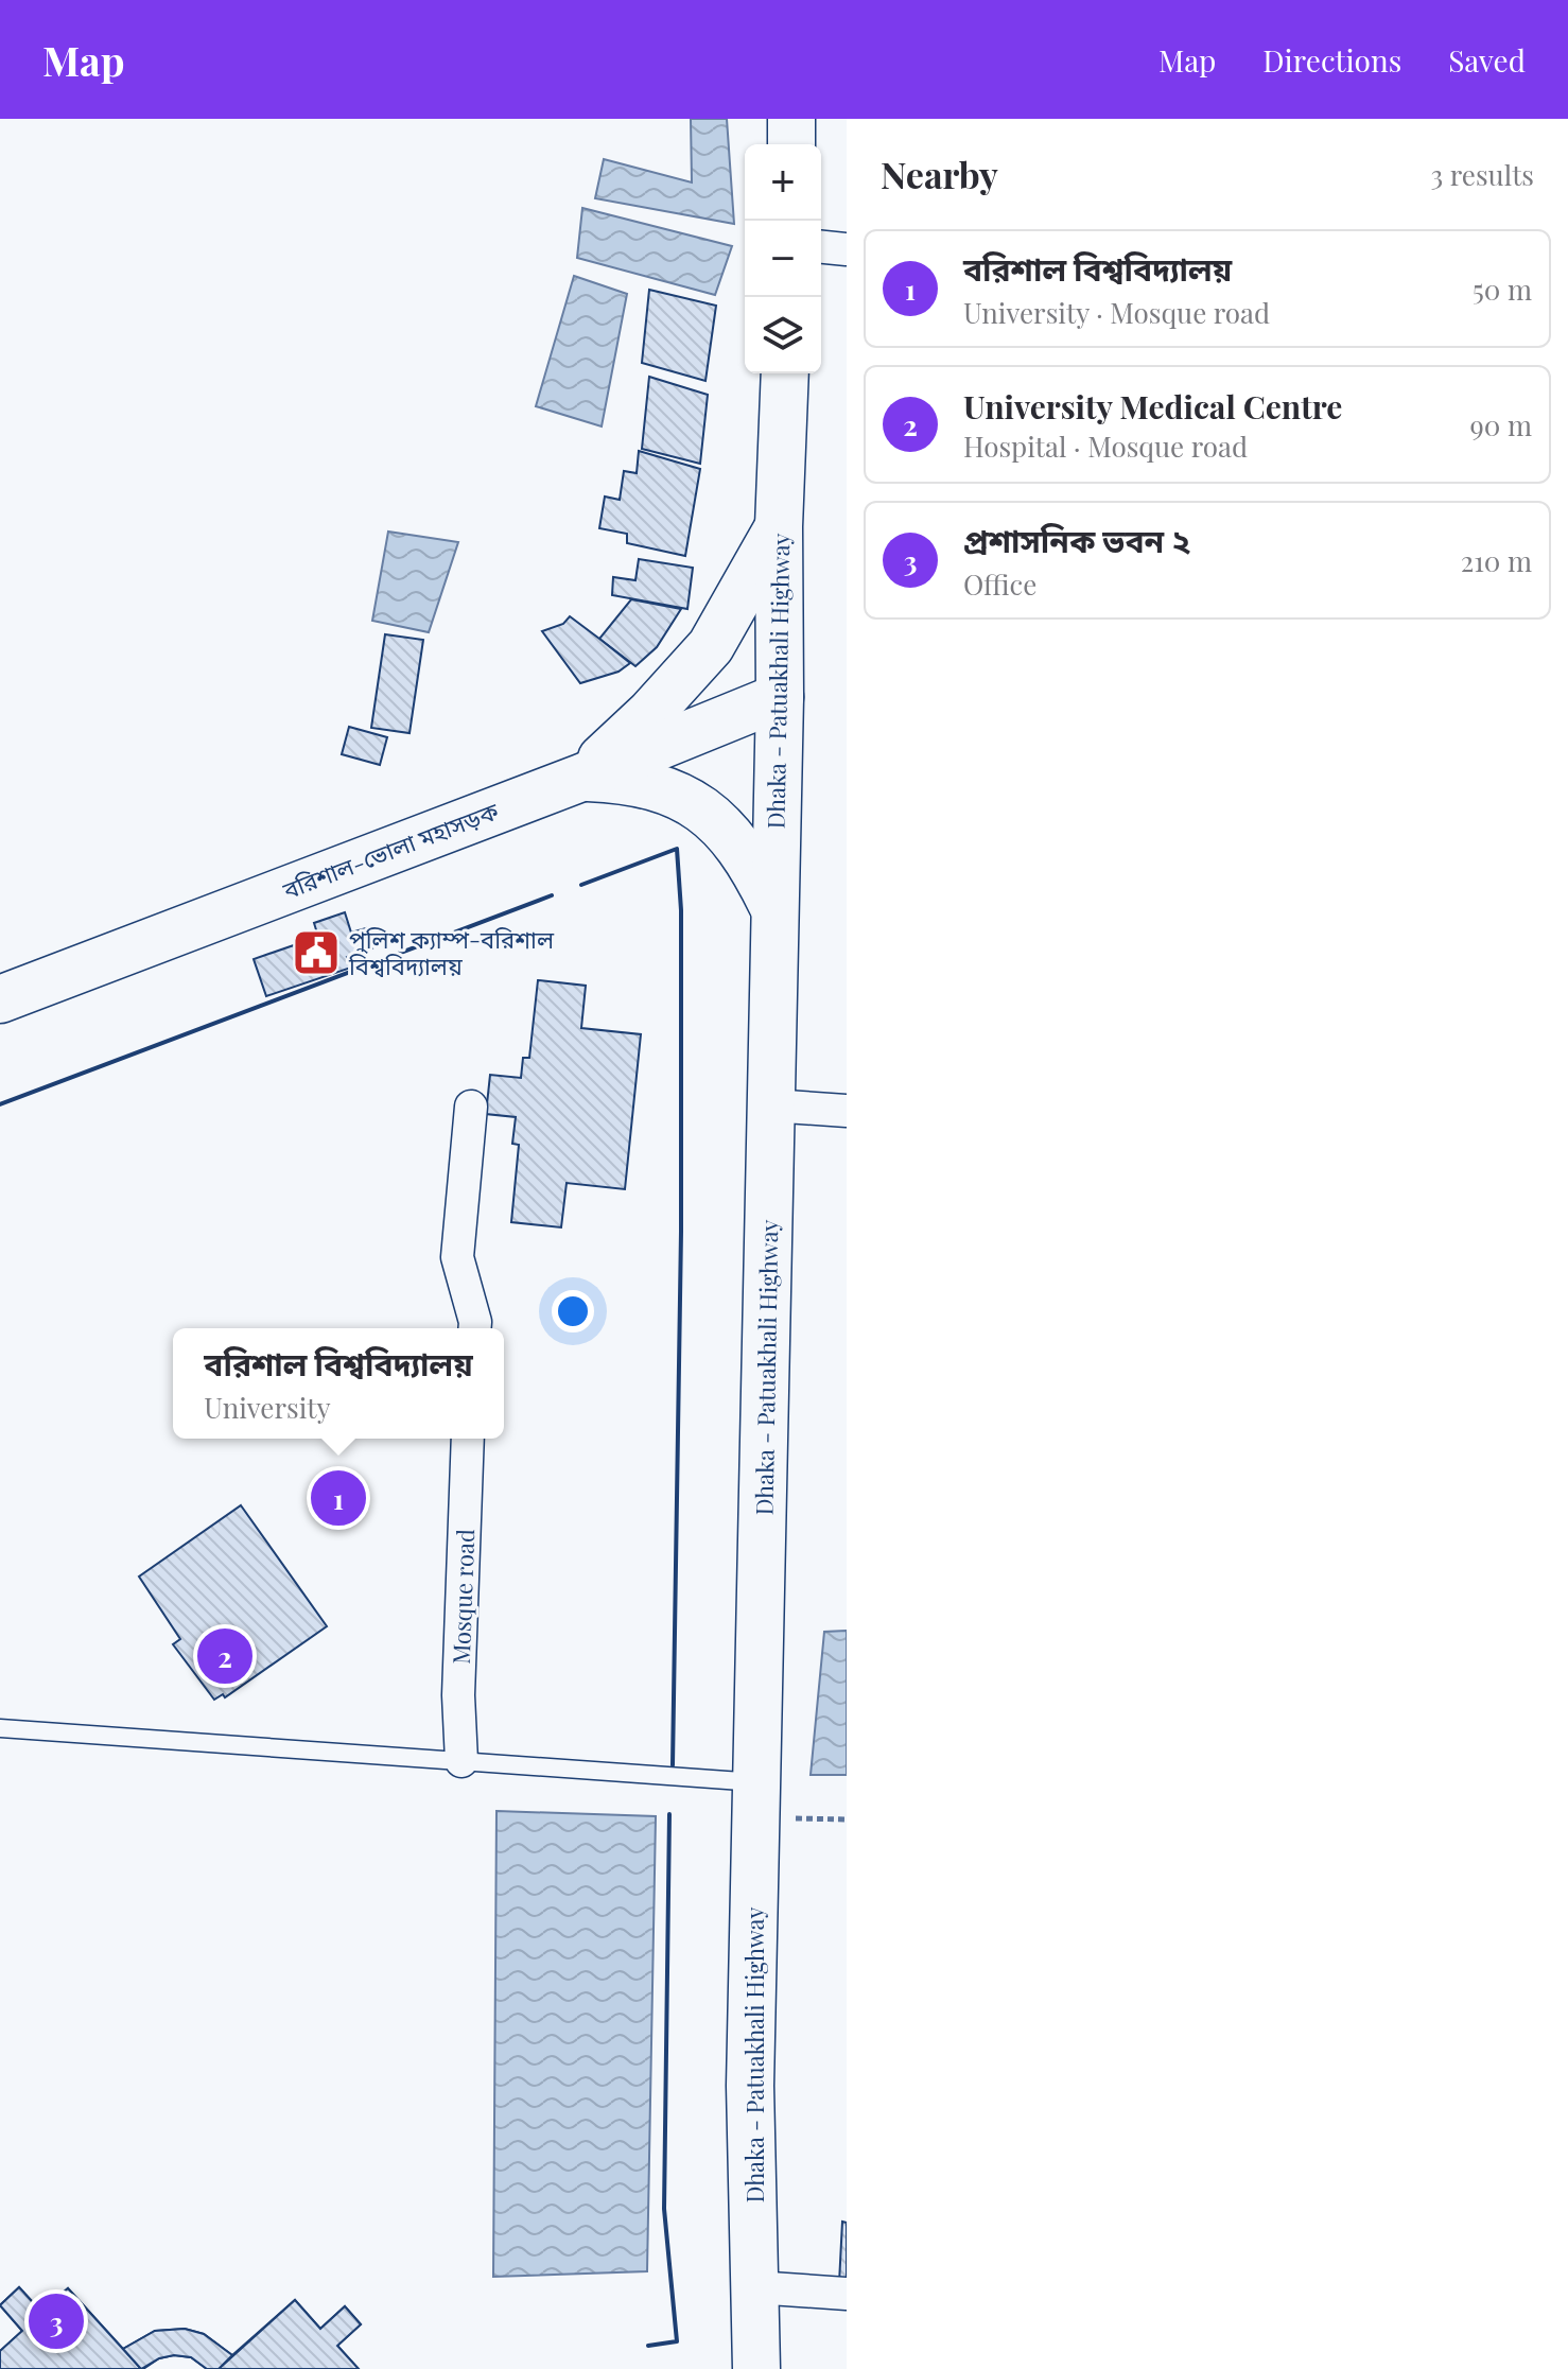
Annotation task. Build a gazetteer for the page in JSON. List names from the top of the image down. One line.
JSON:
{"streets":{"highway":["Dhaka - Patuakhali Highway","বরিশাল-ভোলা মহাসড়ক"],"street":["Mosque road"]},"crossings":[["Dhaka - Patuakhali Highway","বরিশাল-ভোলা মহাসড়ক"]],"places":{"public building":["পুলিশ ক্যাম্প-বরিশাল বিশ্ববিদ্যালয়"]},"page":{"header":"Map","nav":["Map","Directions","Saved"],"heading":["Nearby","3 results"],"map_buttons":["+","−"],"list":[{"mark":"1","name":"বরিশাল বিশ্ববিদ্যালয়","note":"University · Mosque road","value":"50 m"},{"mark":"2","name":"University Medical Centre","note":"Hospital · Mosque road","value":"90 m"},{"mark":"3","name":"প্রশাসনিক ভবন ২","note":"Office","value":"210 m"}],"popup":["বরিশাল বিশ্ববিদ্যালয়","University"],"pins":["1","2","3"]}}
